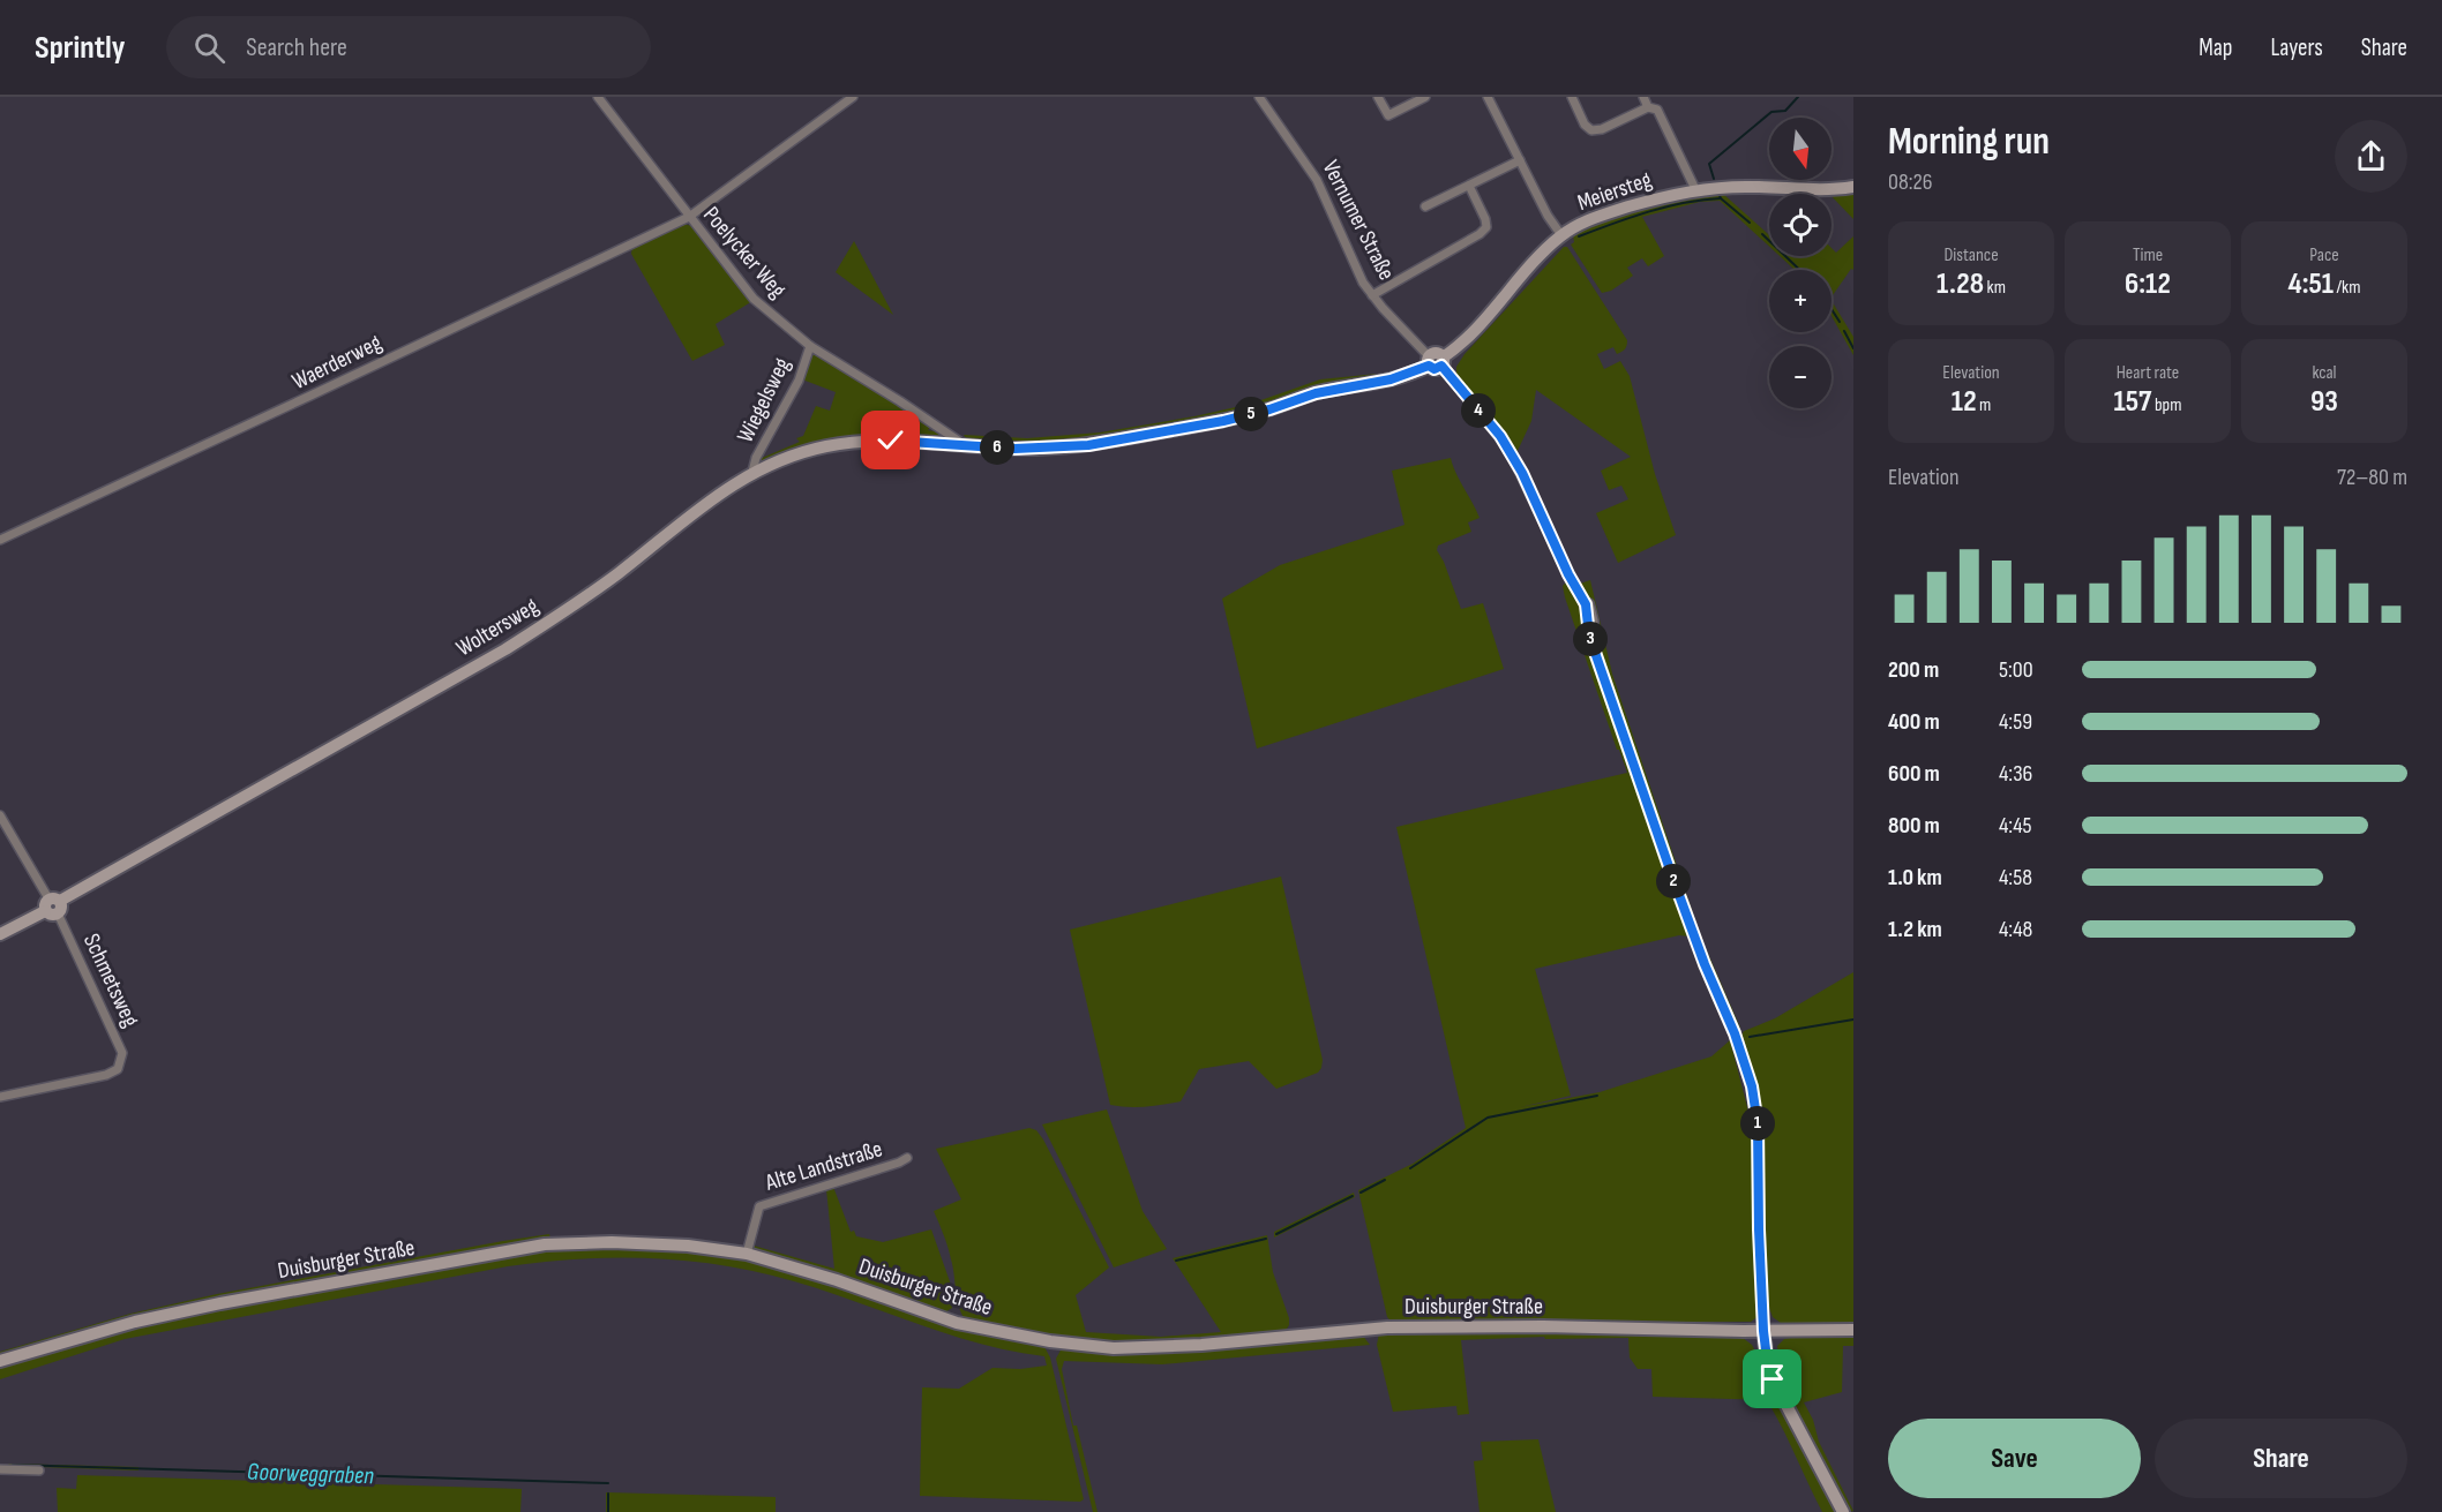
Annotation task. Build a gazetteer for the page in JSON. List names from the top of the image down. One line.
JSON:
{"streets":{"street":["Meiersteg","Vernumer Straße","Poelycker Weg","Waerderweg","Wiegelsweg","Woltersweg","Schmetsweg","Alte Landstraße","Duisburger Straße"]},"crossings":[["Meiersteg","Vernumer Straße"],["Meiersteg","Poelycker Weg"],["Meiersteg","Woltersweg"],["Vernumer Straße","Duisburger Straße"],["Poelycker Weg","Waerderweg"],["Poelycker Weg","Wiegelsweg"],["Poelycker Weg","Woltersweg"],["Wiegelsweg","Woltersweg"],["Woltersweg","Schmetsweg"],["Alte Landstraße","Duisburger Straße"]],"water":["Goorweggraben"],"north":"bottom","page":{"header":"Sprintly","search":"Search here","nav":["Map","Layers","Share"],"heading":["Morning run","08:26"],"map_buttons":["+","−"],"stats":[["Distance","1.28 km"],["Time","6:12"],["Pace","4:51 /km"],["Elevation","12 m"],["Heart rate","157 bpm"],["kcal","93"]],"pins":["4","5","6","3","2","1"],"chart":["Elevation","72–80 m"],"list":[{"name":"200 m","note":"5:00"},{"name":"400 m","note":"4:59"},{"name":"600 m","note":"4:36"},{"name":"800 m","note":"4:45"},{"name":"1.0 km","note":"4:58"},{"name":"1.2 km","note":"4:48"}],"buttons":["Save","Share"]}}
